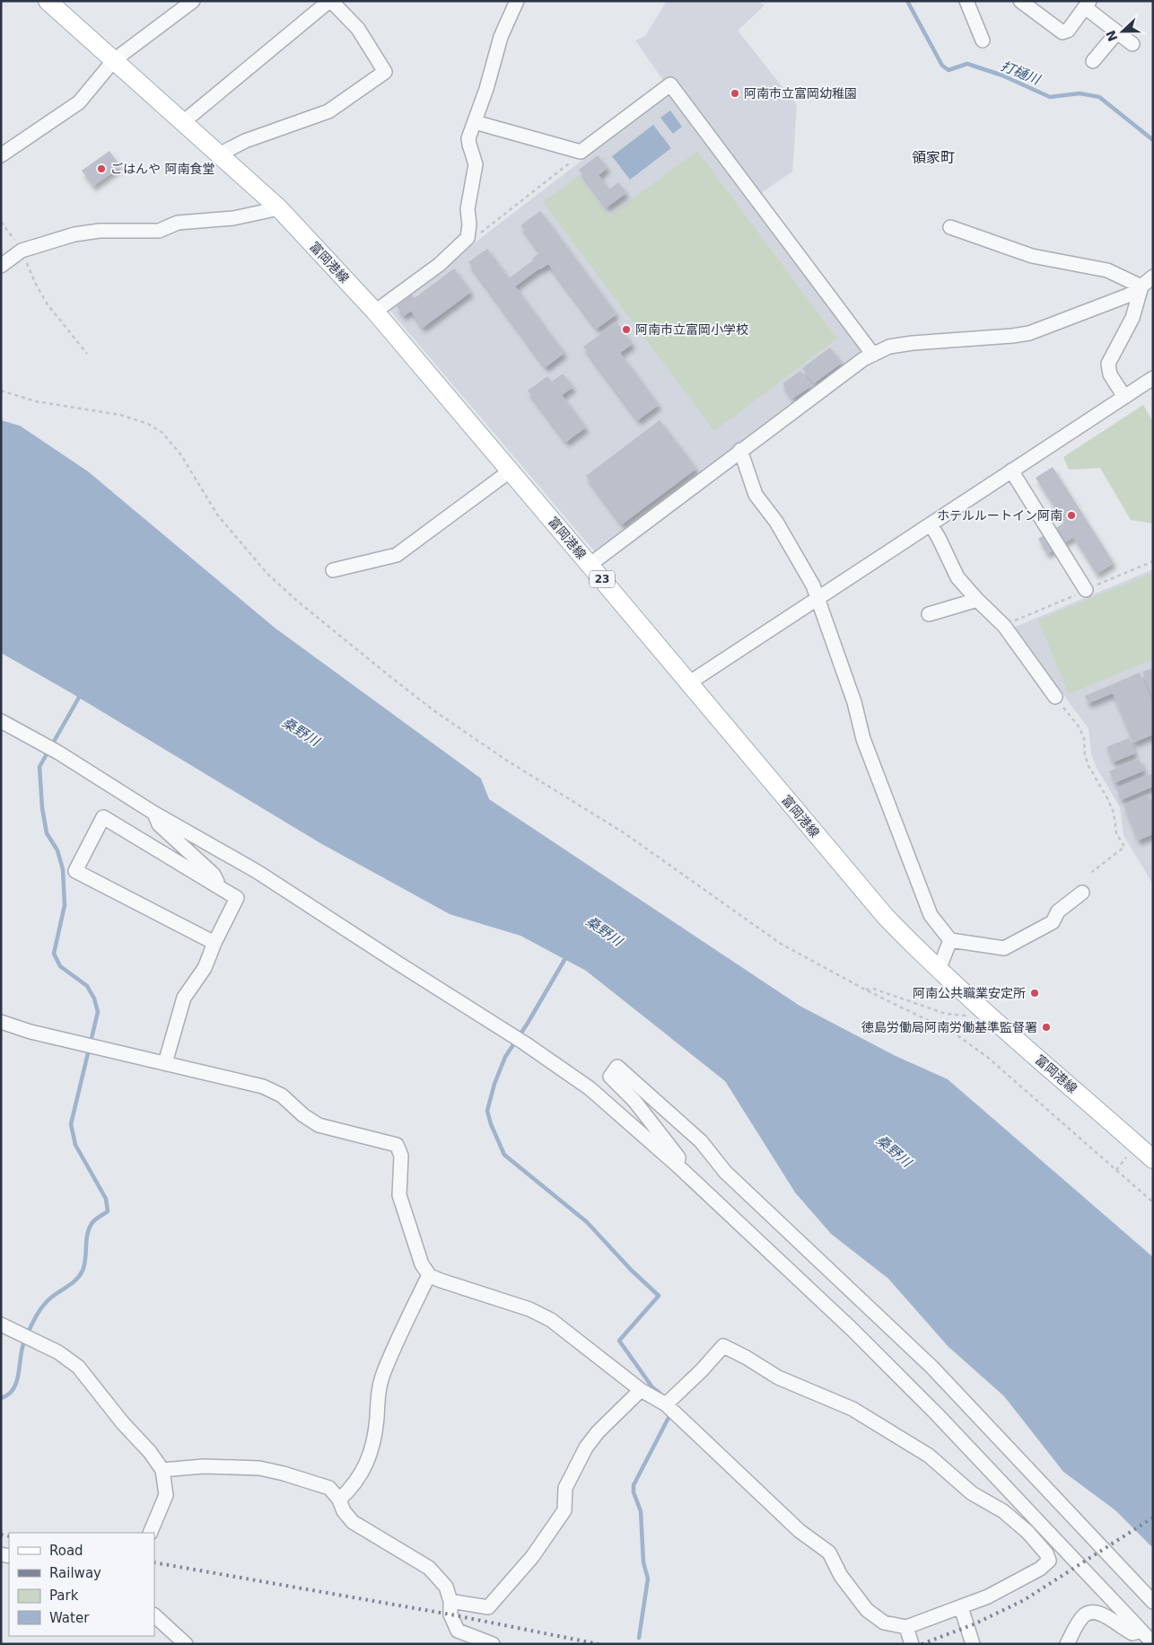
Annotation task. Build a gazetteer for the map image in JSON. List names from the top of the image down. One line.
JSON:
{"streets":{"main road":["富岡港線","23"]},"districts":["領家町"],"water":["打樋川","桑野川"],"places":["阿南市立富岡幼稚園","ごはんや 阿南食堂","阿南市立富岡小学校","ホテルルートイン阿南","阿南公共職業安定所","徳島労働局阿南労働基準監督署"],"legend":["Road","Railway","Park","Water"],"north":"left"}
